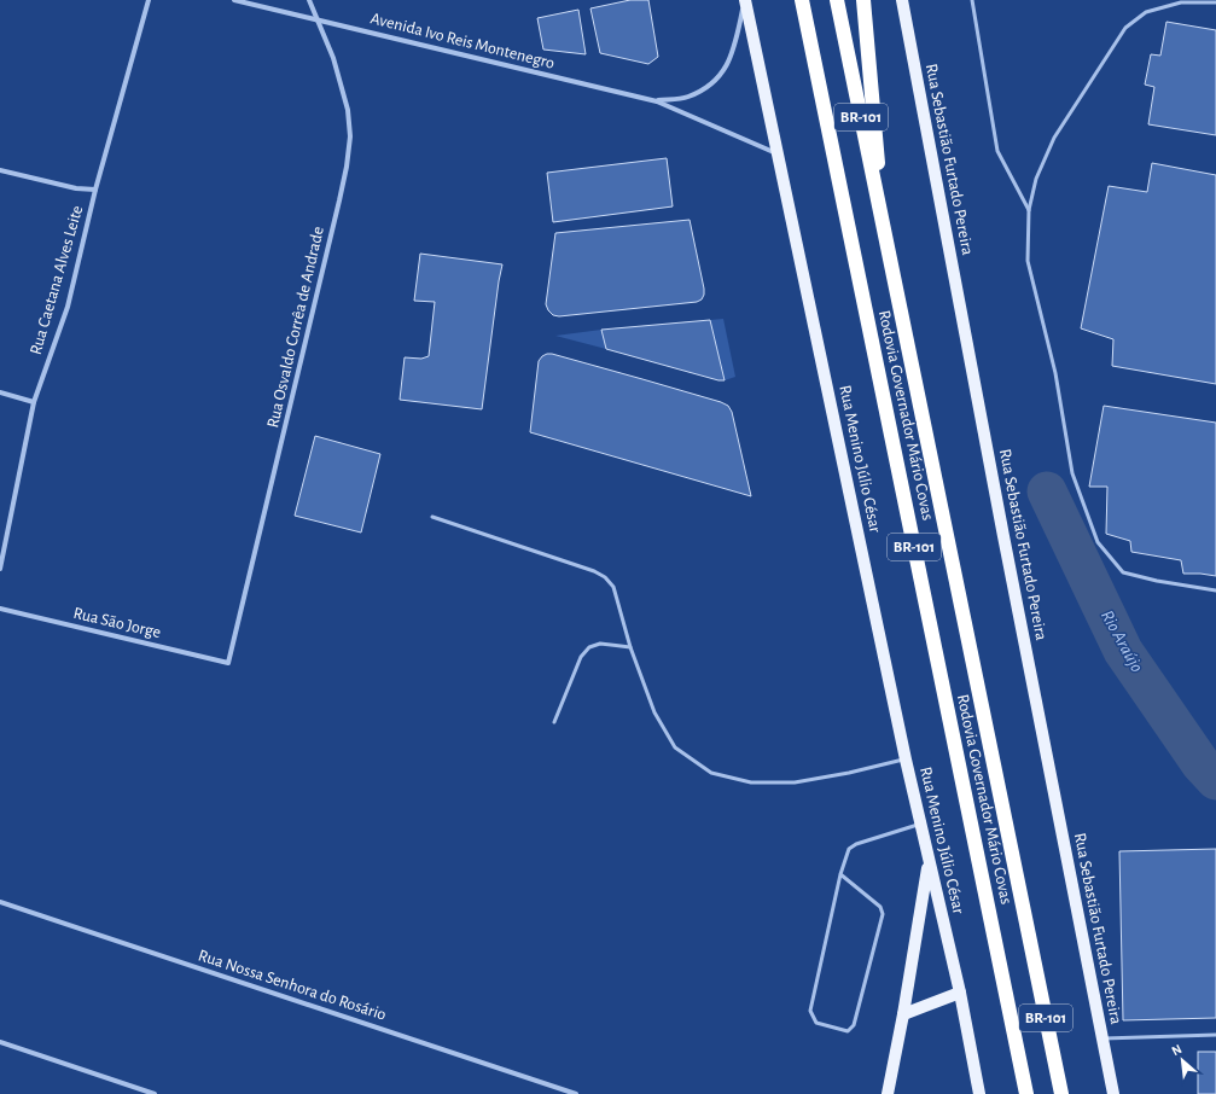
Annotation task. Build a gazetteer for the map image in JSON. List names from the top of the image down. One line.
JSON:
{"streets":{"highway":["BR-101","Rodovia Governador Mário Covas"],"main road":["Rua Sebastião Furtado Pereira","Rua Menino Júlio César"],"street":["Avenida Ivo Reis Montenegro","Rua Caetana Alves Leite","Rua Osvaldo Corrêa de Andrade","Rua São Jorge","Rua Nossa Senhora do Rosário"]},"crossings":[["Avenida Ivo Reis Montenegro","Rua Osvaldo Corrêa de Andrade"],["Avenida Ivo Reis Montenegro","Rua Menino Júlio César"],["Rua Osvaldo Corrêa de Andrade","Rua São Jorge"]],"water":["Rio Araújo"],"north":"top left"}
